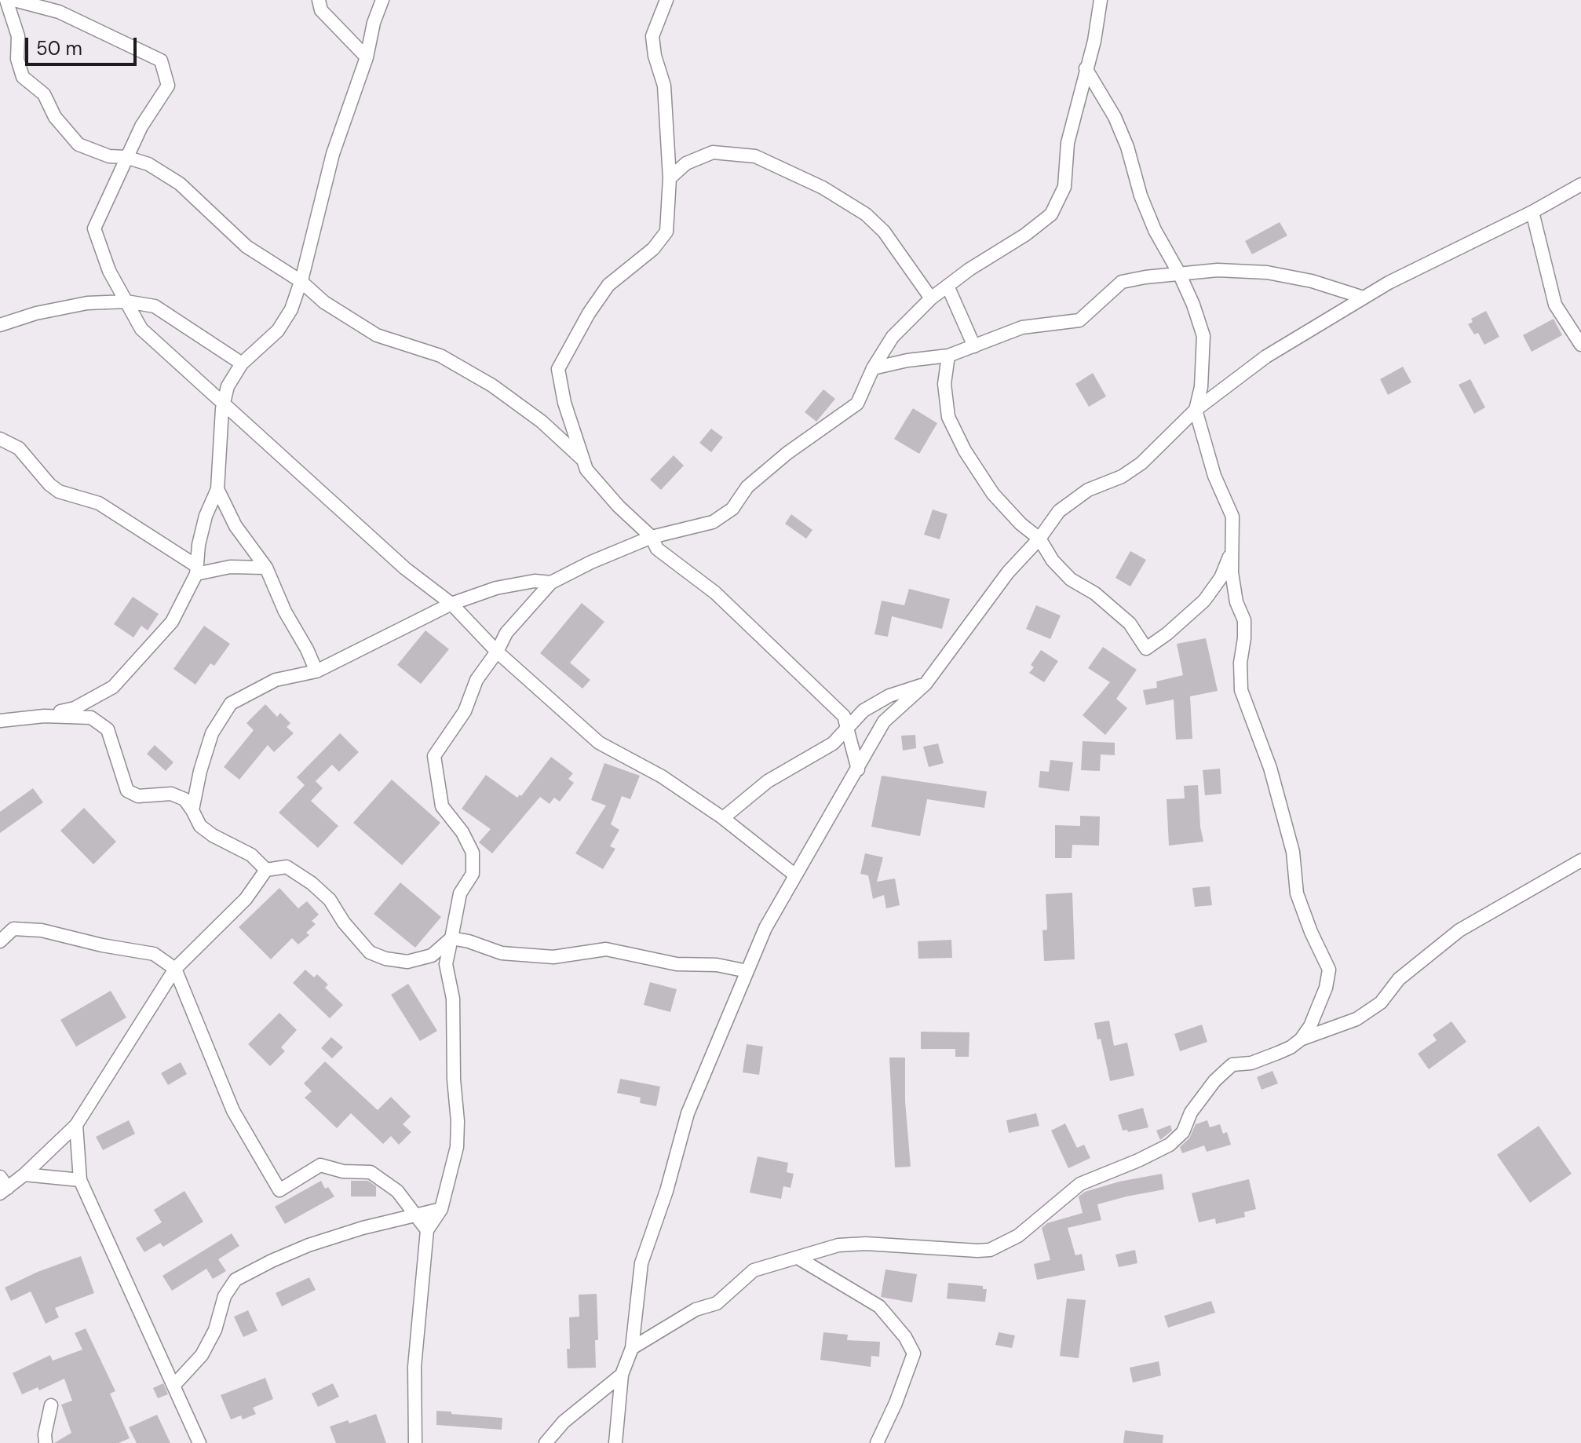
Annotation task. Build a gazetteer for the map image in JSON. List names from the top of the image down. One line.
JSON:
{"scale_bar":"50 m"}
